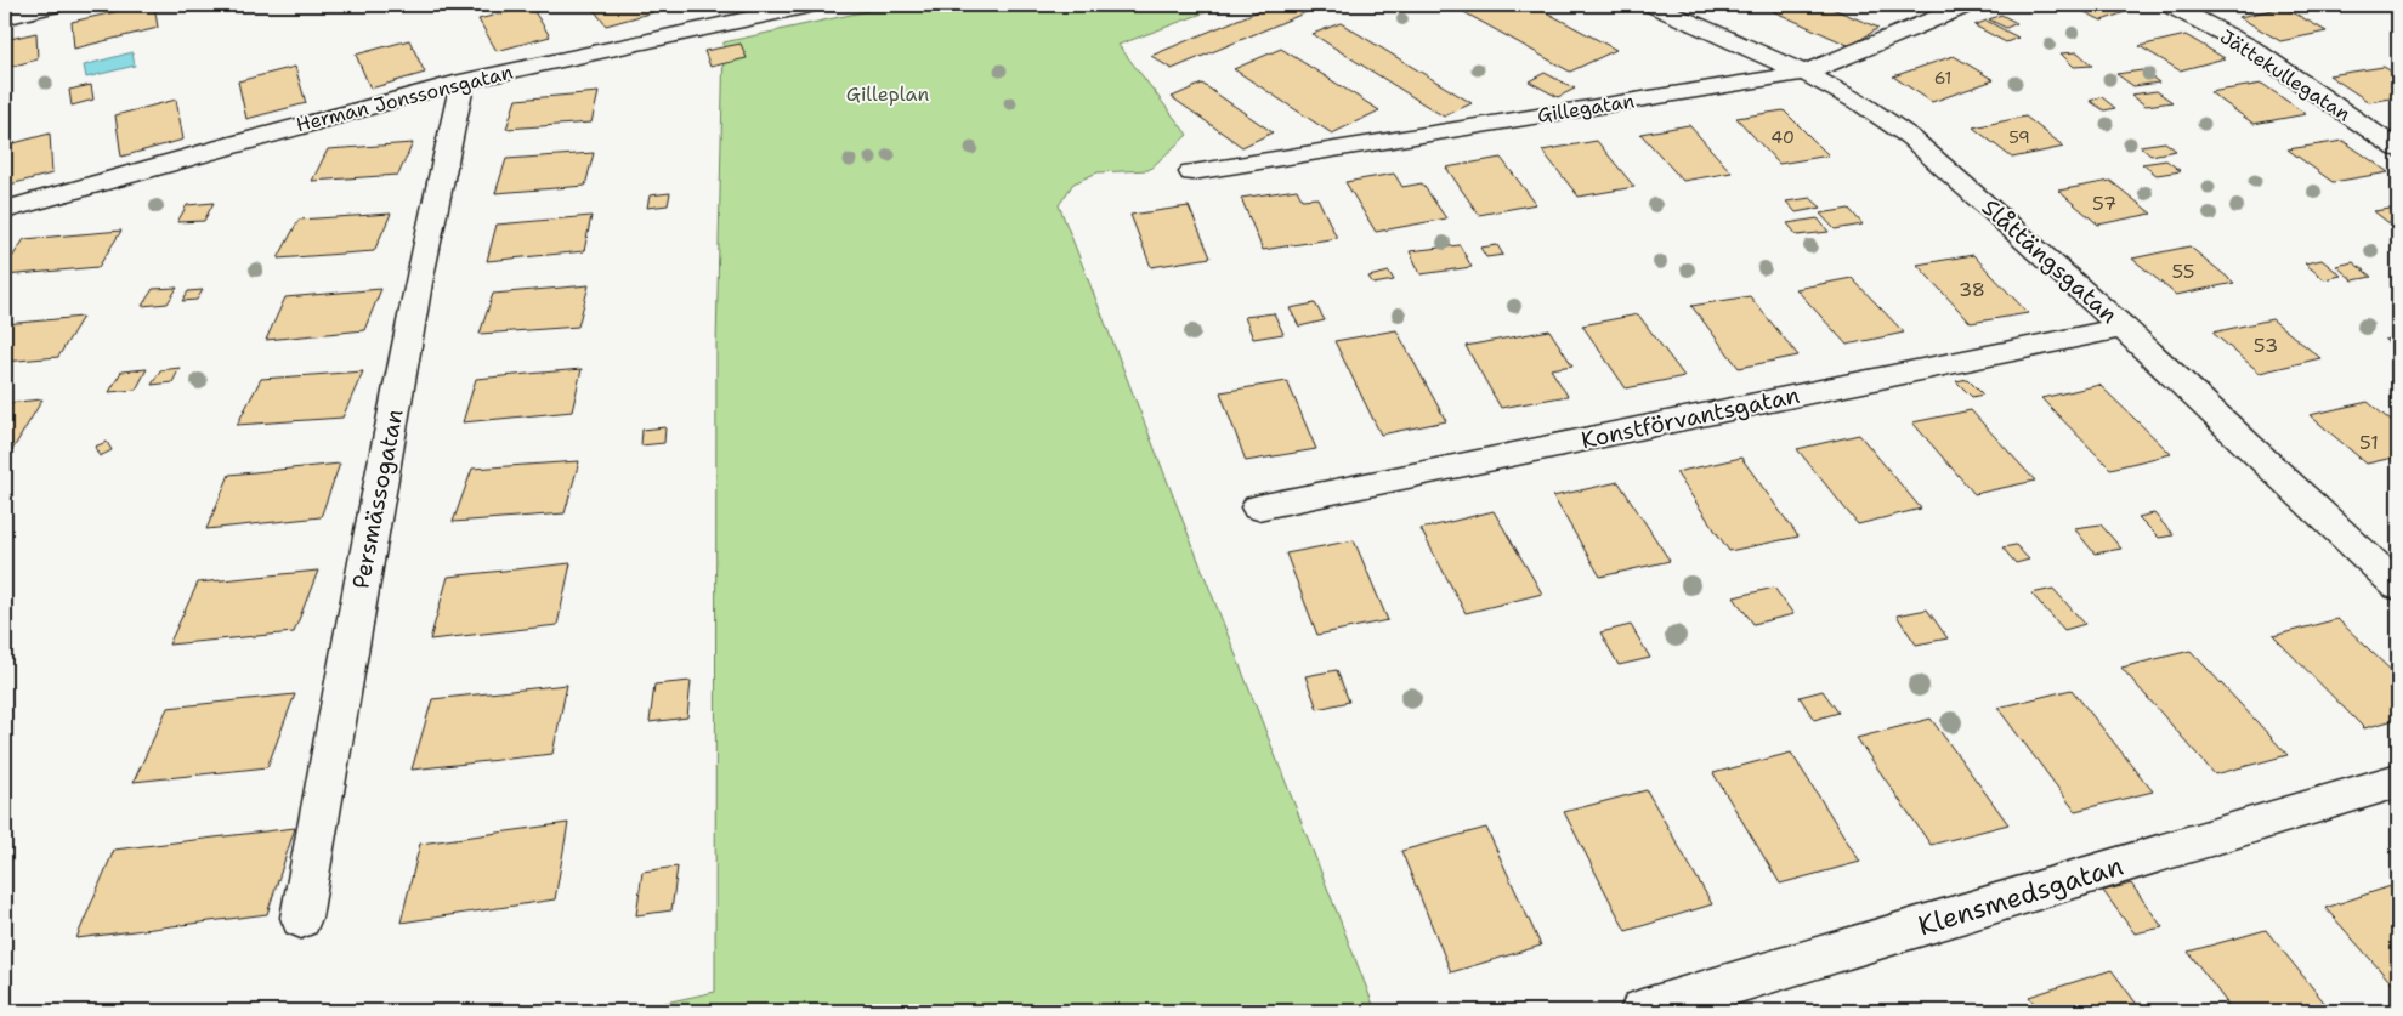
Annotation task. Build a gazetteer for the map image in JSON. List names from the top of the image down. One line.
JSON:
{"streets":{"street":["Jättekullegatan","Herman Jonssonsgatan","Gillegatan","Slåttängsgatan","Konstförvantsgatan","Persmässogatan","Klensmedsgatan"]},"crossings":[["Herman Jonssonsgatan","Persmässogatan"],["Gillegatan","Slåttängsgatan"],["Slåttängsgatan","Konstförvantsgatan"]],"parks":["Gilleplan"],"house_numbers":["61","40","59","57","55","38","53","51"]}
